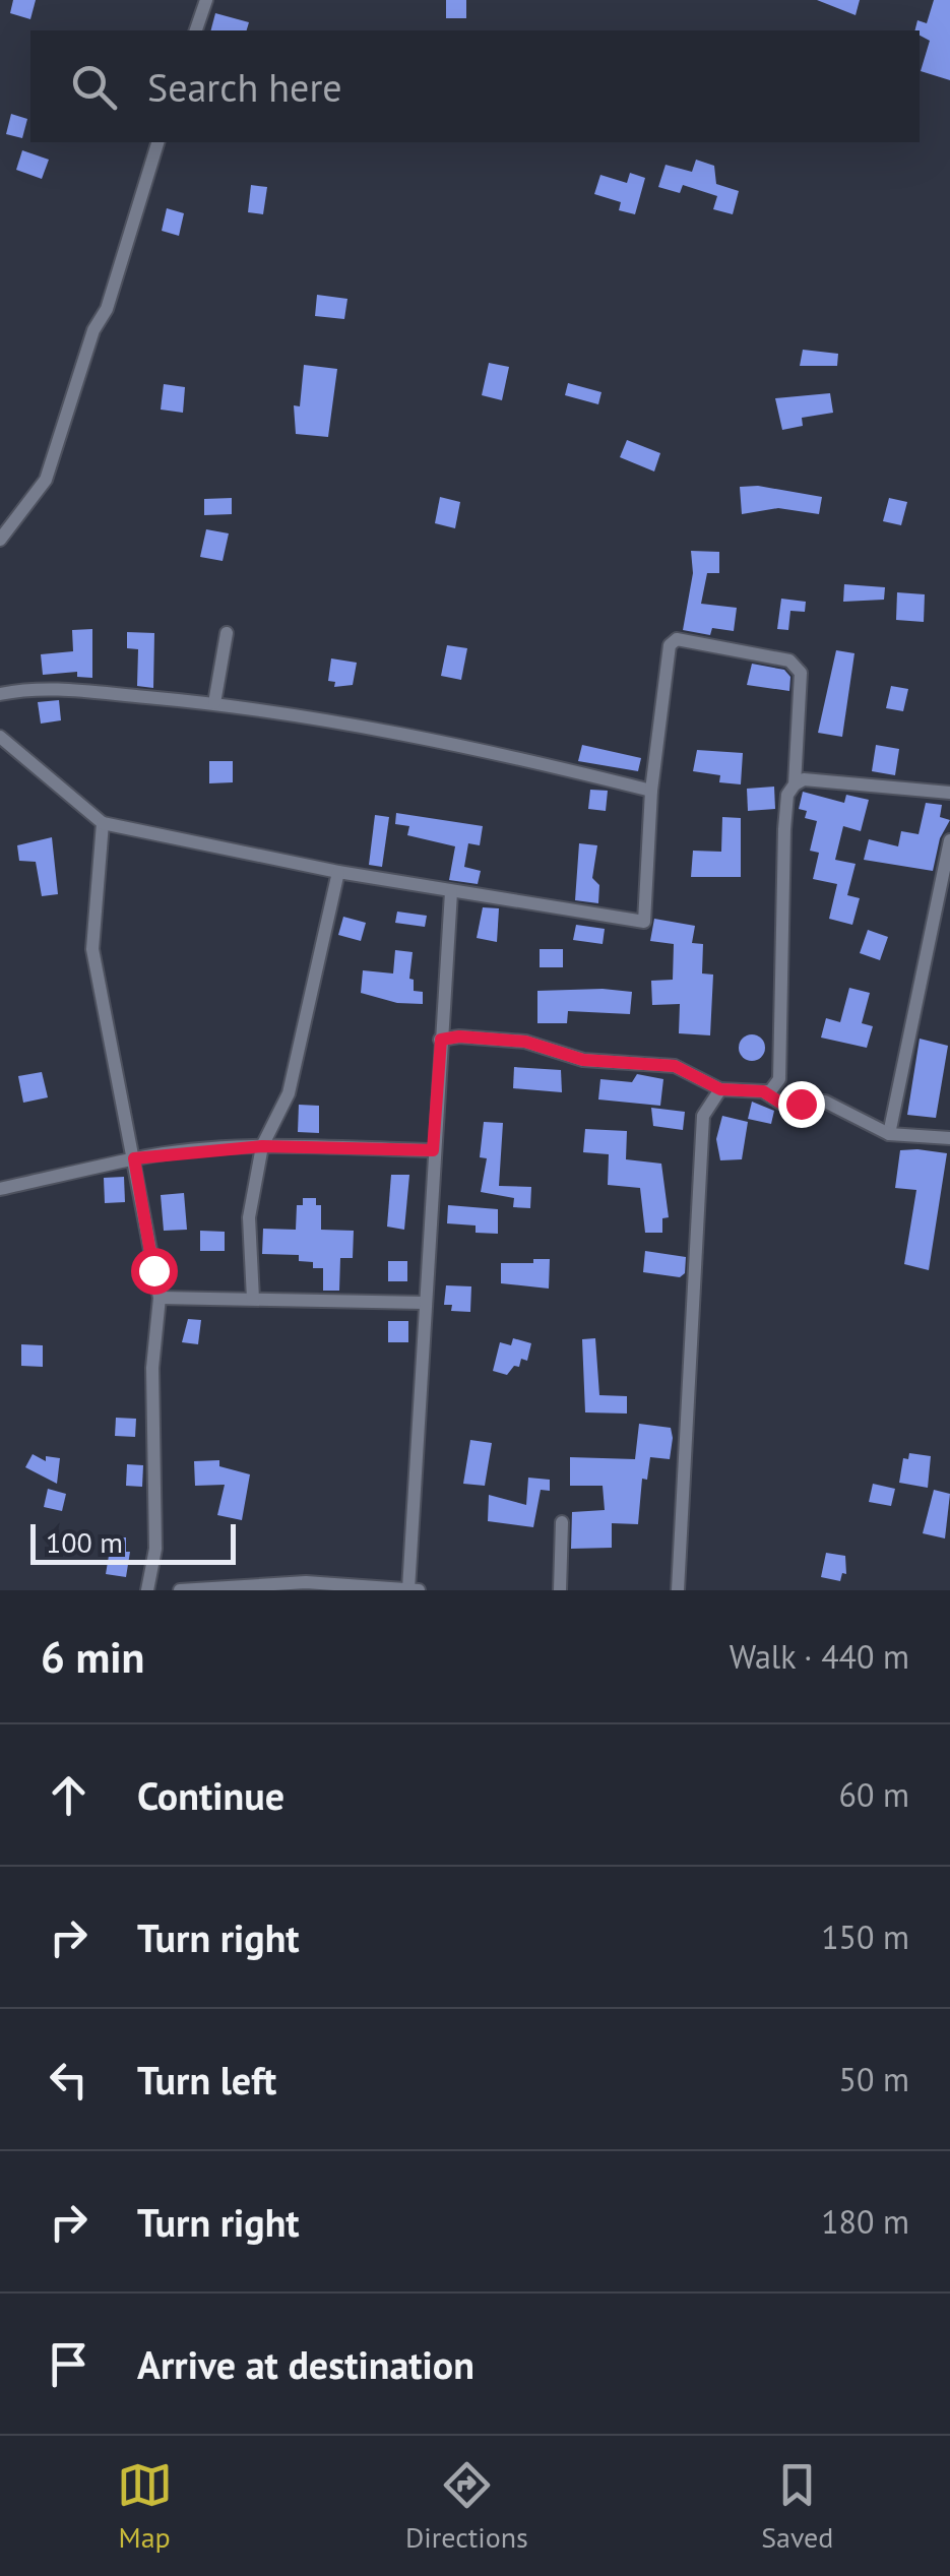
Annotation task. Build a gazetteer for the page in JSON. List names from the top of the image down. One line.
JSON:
{"scale_bar":"100 m","page":{"search":"Search here","scale":"100 m","heading":["6 min","Walk · 440 m"],"list":[["Continue","60 m"],["Turn right","150 m"],["Turn left","50 m"],["Turn right","180 m"],"Arrive at destination"],"nav":["Map","Directions","Saved"]}}
